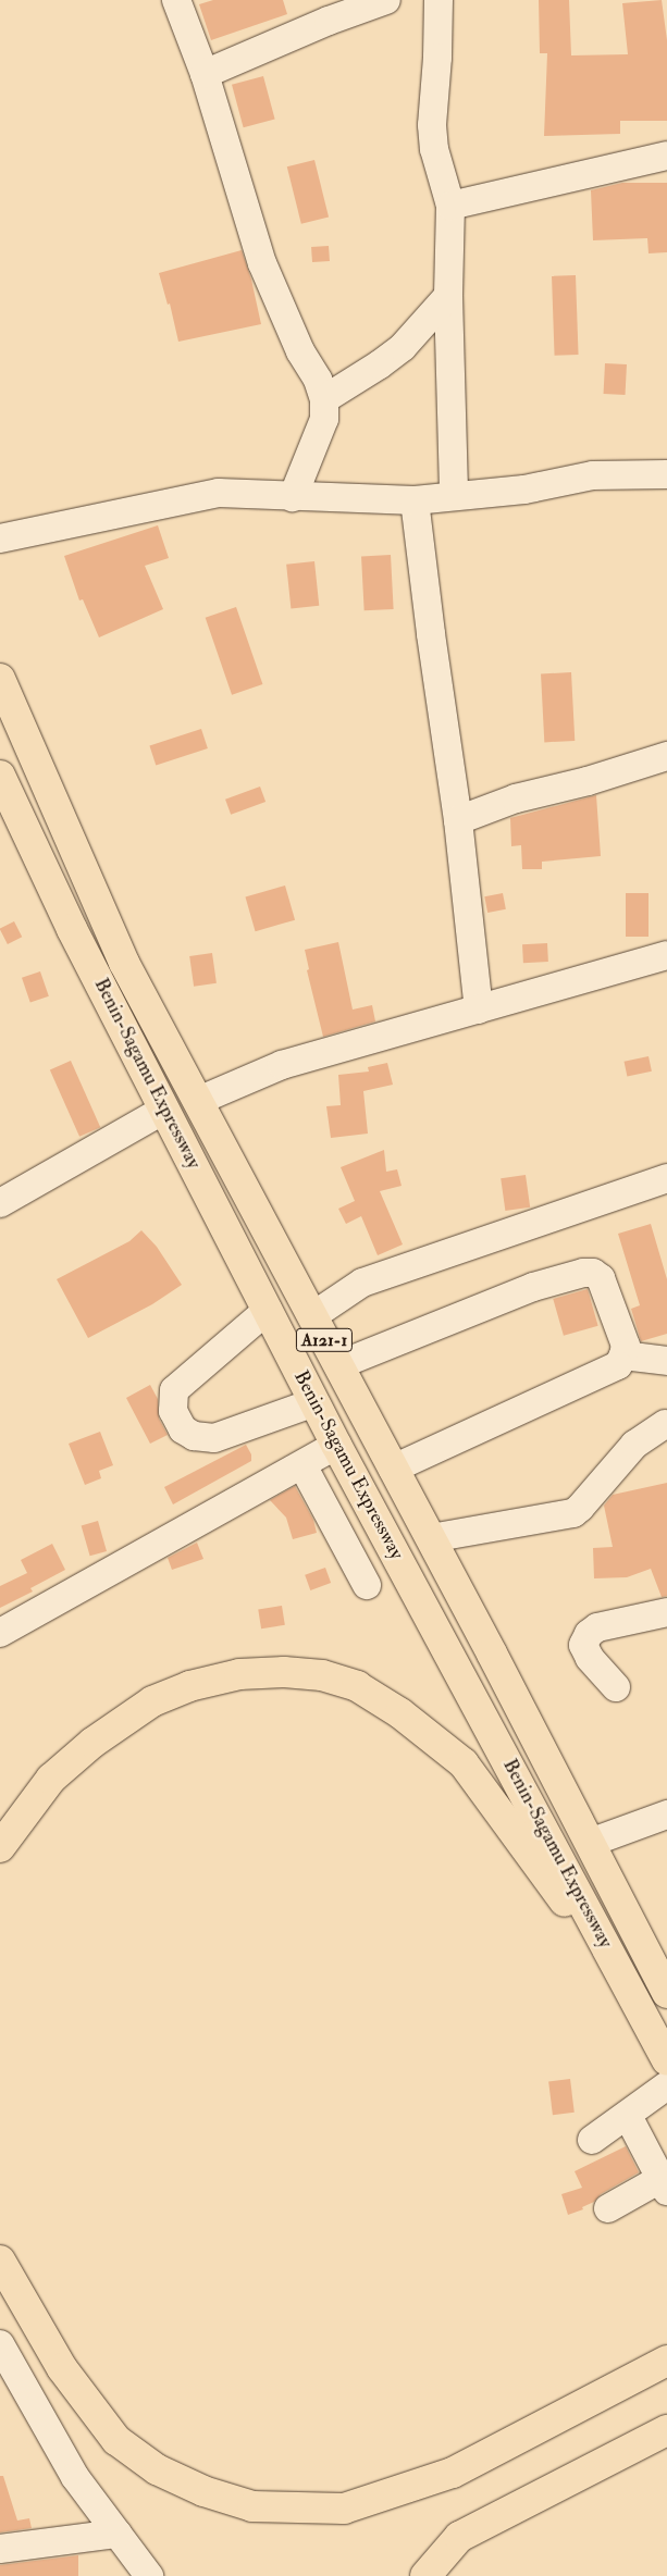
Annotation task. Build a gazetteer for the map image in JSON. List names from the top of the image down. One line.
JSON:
{"streets":{"highway":["Benin-Sagamu Expressway","A121-1"]}}
